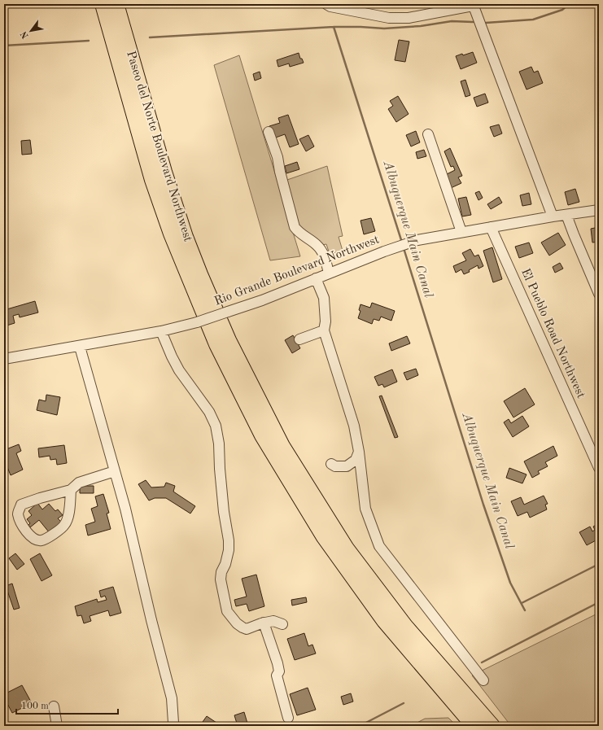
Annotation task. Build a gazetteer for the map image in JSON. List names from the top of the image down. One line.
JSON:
{"streets":{"highway":["Paseo del Norte Boulevard Northwest"],"street":["Rio Grande Boulevard Northwest","El Pueblo Road Northwest"]},"crossings":[["Rio Grande Boulevard Northwest","El Pueblo Road Northwest"]],"water":["Albuquerque Main Canal"],"scale_bar":"100 m","north":"bottom left"}
